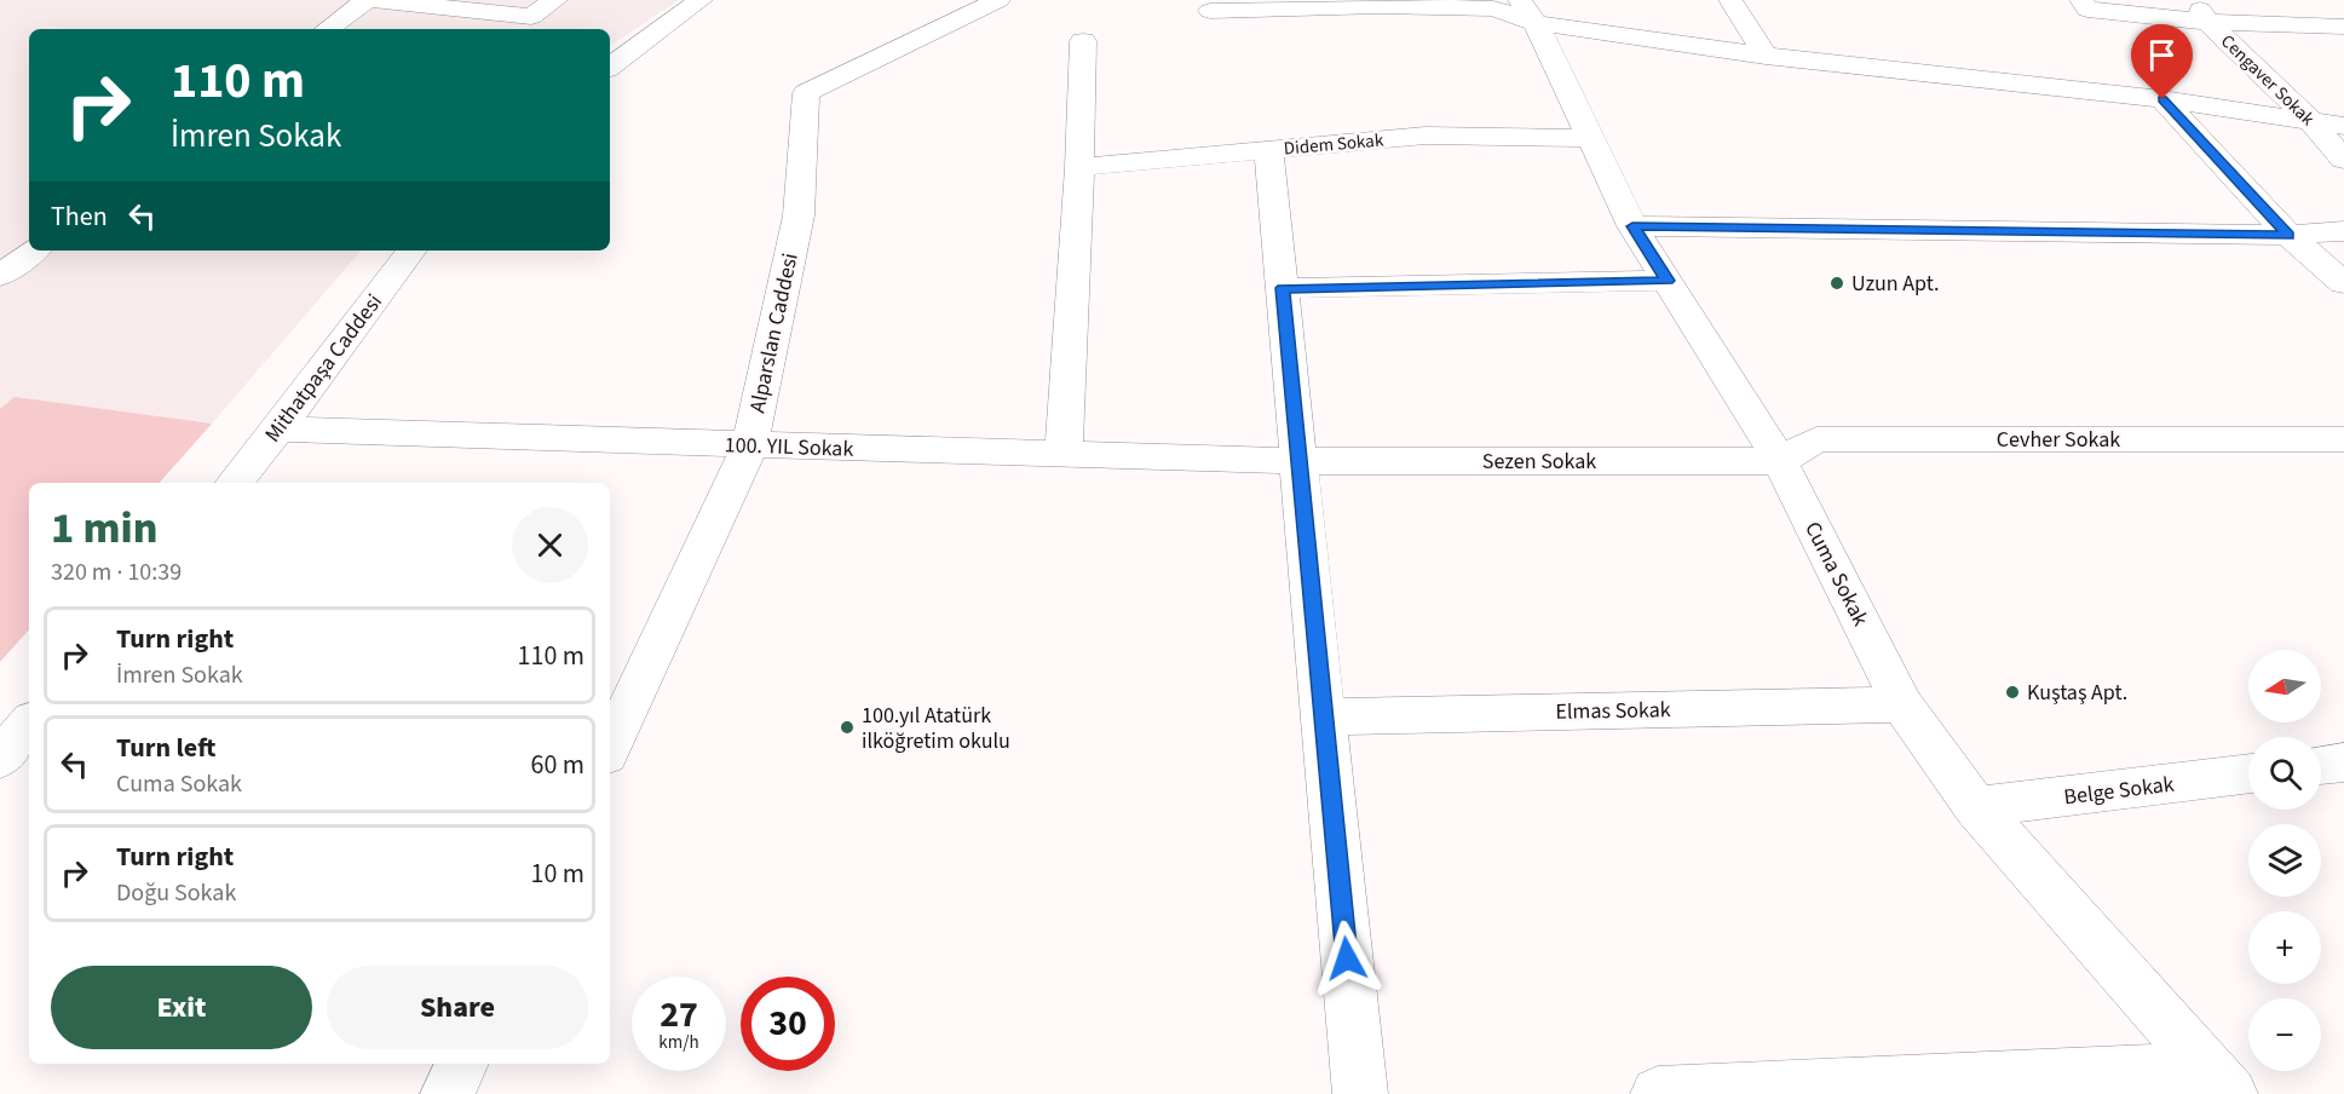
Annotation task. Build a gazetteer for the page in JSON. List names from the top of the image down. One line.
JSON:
{"streets":{"street":["Cengaver Sokak","Didem Sokak","Alparslan Caddesi","Mithatpaşa Caddesi","Cevher Sokak","100. YIL Sokak","Sezen Sokak","Cuma Sokak","Elmas Sokak","Belge Sokak"]},"crossings":[["Didem Sokak","Cuma Sokak"],["Alparslan Caddesi","100. YIL Sokak"],["Mithatpaşa Caddesi","100. YIL Sokak"],["Cevher Sokak","Sezen Sokak"],["Cevher Sokak","Cuma Sokak"],["100. YIL Sokak","Sezen Sokak"],["Sezen Sokak","Cuma Sokak"],["Cuma Sokak","Elmas Sokak"],["Cuma Sokak","Belge Sokak"]],"places":["Uzun Apt.","Kuştaş Apt.","100.yıl Atatürk ilköğretim okulu"],"north":"left","page":{"turn":["110 m","İmren Sokak"],"then":"Then","heading":["1 min","320 m · 10:39"],"list":[{"name":"Turn right","note":"İmren Sokak","value":"110 m"},{"name":"Turn left","note":"Cuma Sokak","value":"60 m"},{"name":"Turn right","note":"Doğu Sokak","value":"10 m"}],"map_buttons":["+","−"],"buttons":["Exit","Share"],"speed":"27 km/h","limit":"30"}}
